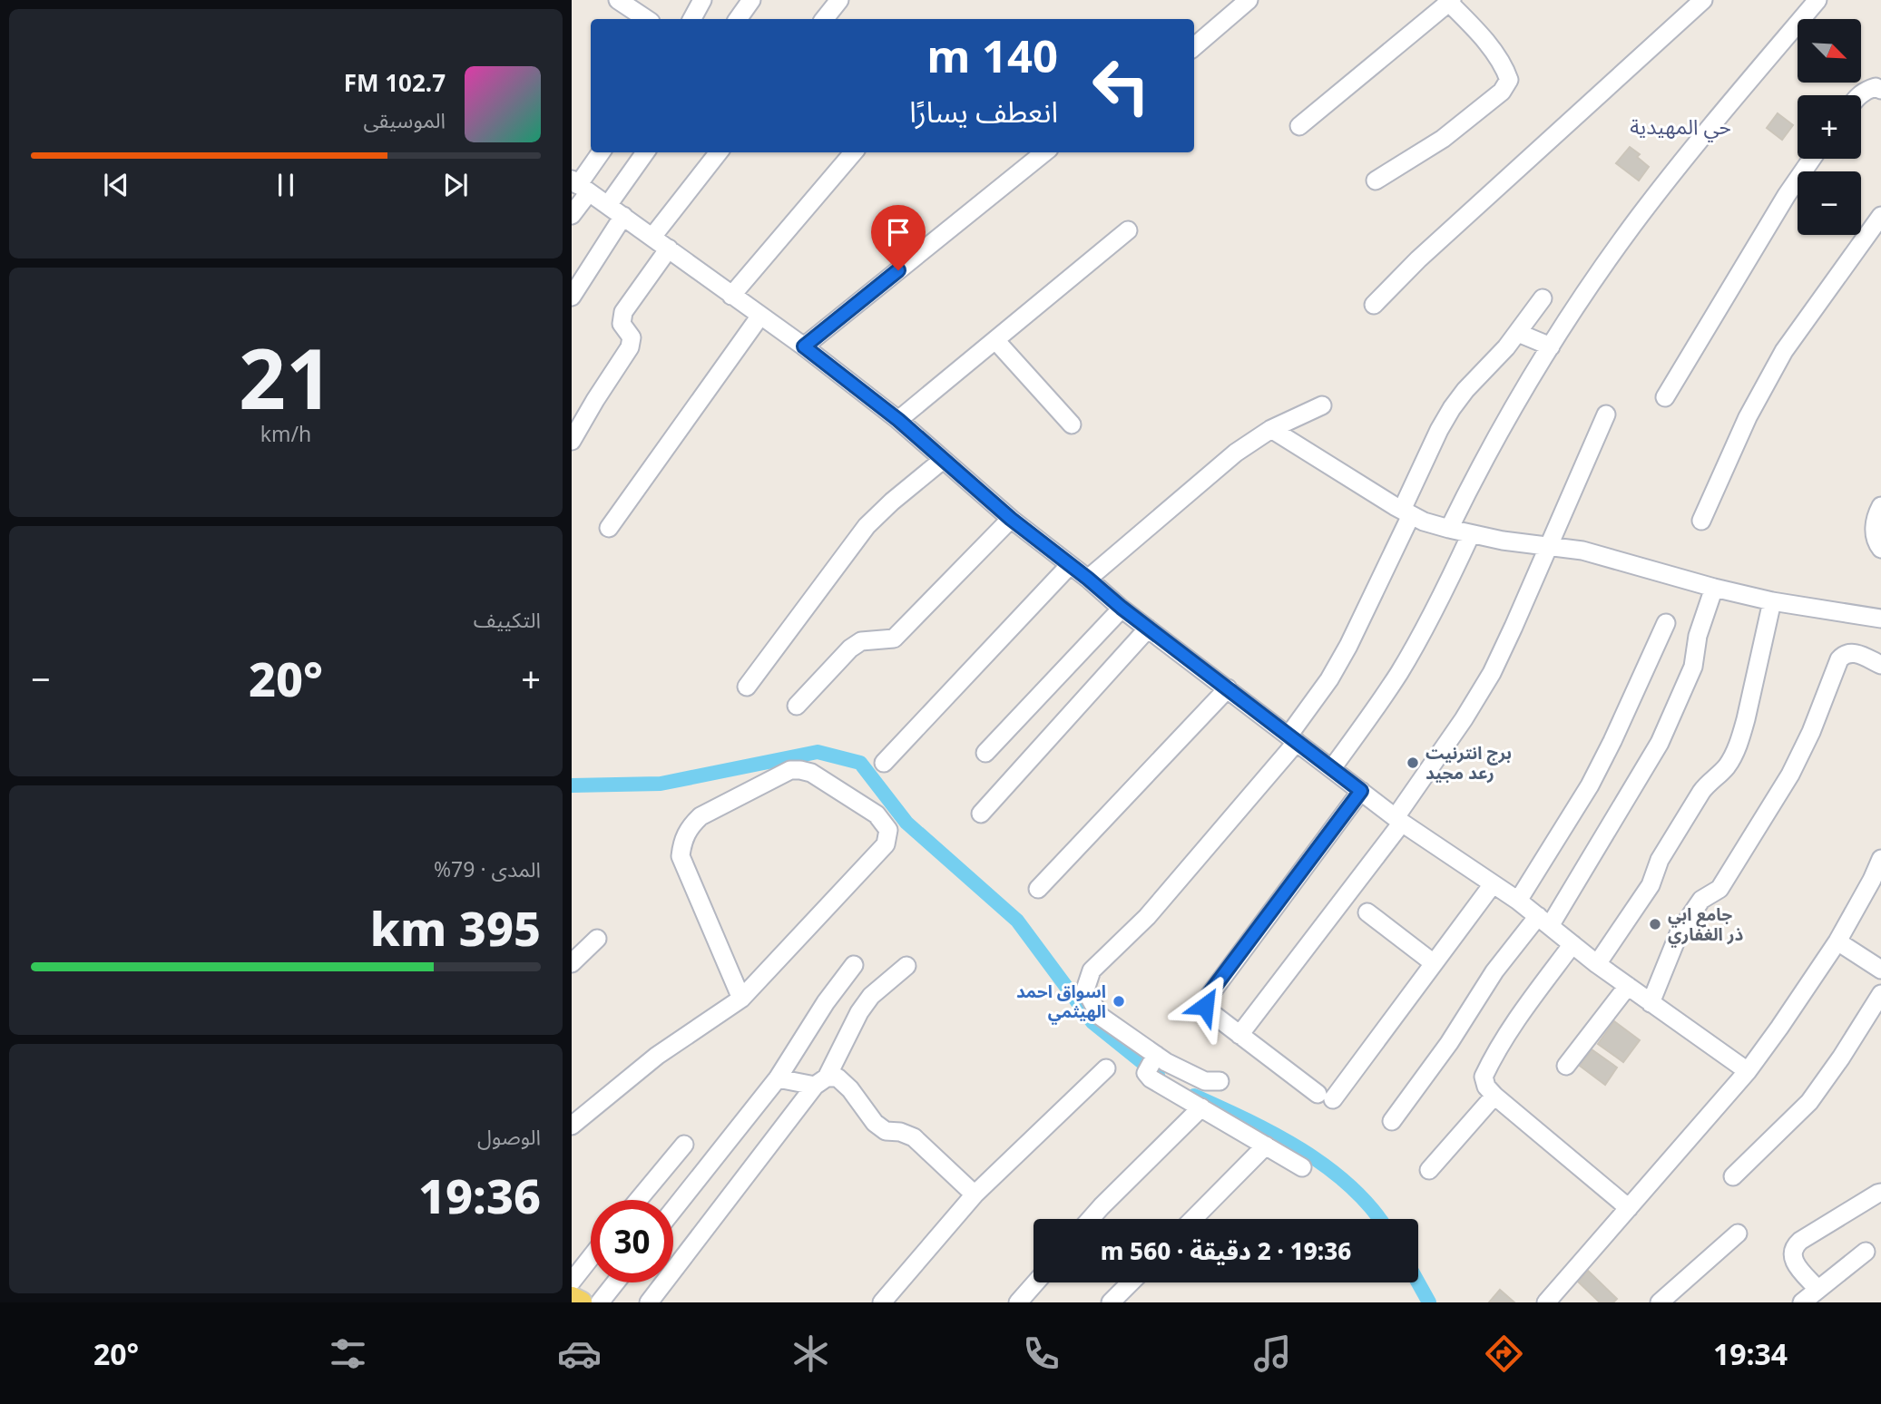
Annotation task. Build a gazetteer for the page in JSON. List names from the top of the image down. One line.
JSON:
{"districts":["حي المهيدية"],"places":["برج انترنيت رعد مجيد","جامع ابي ذر الغفاري","اسواق احمد الهيثمي"],"north":"bottom right","page":{"map_buttons":["+","−"],"turn":["140 m","انعطف يسارًا"],"song":["102.7 FM","الموسيقى"],"tile":[["21","km/h"],"التكييف",["المدى · 79%","395 km"],["الوصول","19:36"]],"heat":["−","20°","+"],"limit":"30","trip":"19:36 · 2 دقيقة · 560 m","tabs":["19:34","20°"]}}
